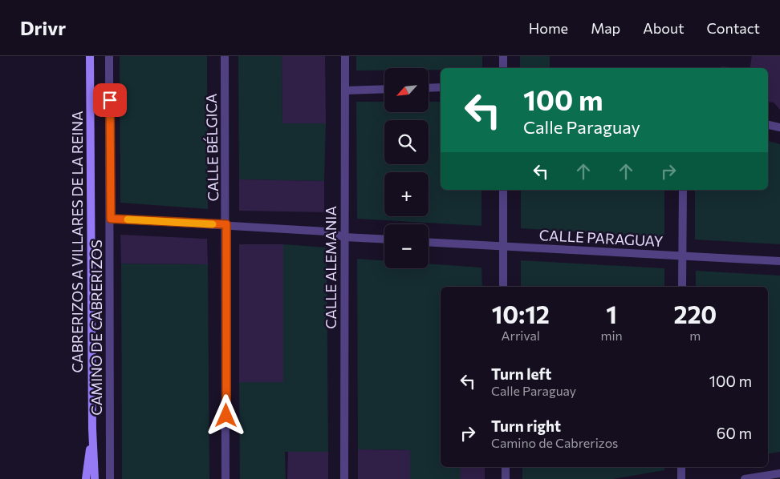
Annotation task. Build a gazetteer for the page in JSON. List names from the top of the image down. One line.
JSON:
{"streets":{"street":["CALLE BÉLGICA","CALLE PARAGUAY","CABRERIZOS A VILLARES DE LA REINA","CALLE ALEMANIA","CAMINO DE CABRERIZOS"]},"north":"bottom left","page":{"header":"Drivr","nav":["Home","Map","About","Contact"],"map_buttons":["+","−"],"turn":["100 m","Calle Paraguay"],"eta":["10:12","Arrival","1","min","220","m"],"list":[{"name":"Turn left","note":"Calle Paraguay","value":"100 m"},{"name":"Turn right","note":"Camino de Cabrerizos","value":"60 m"}]}}
